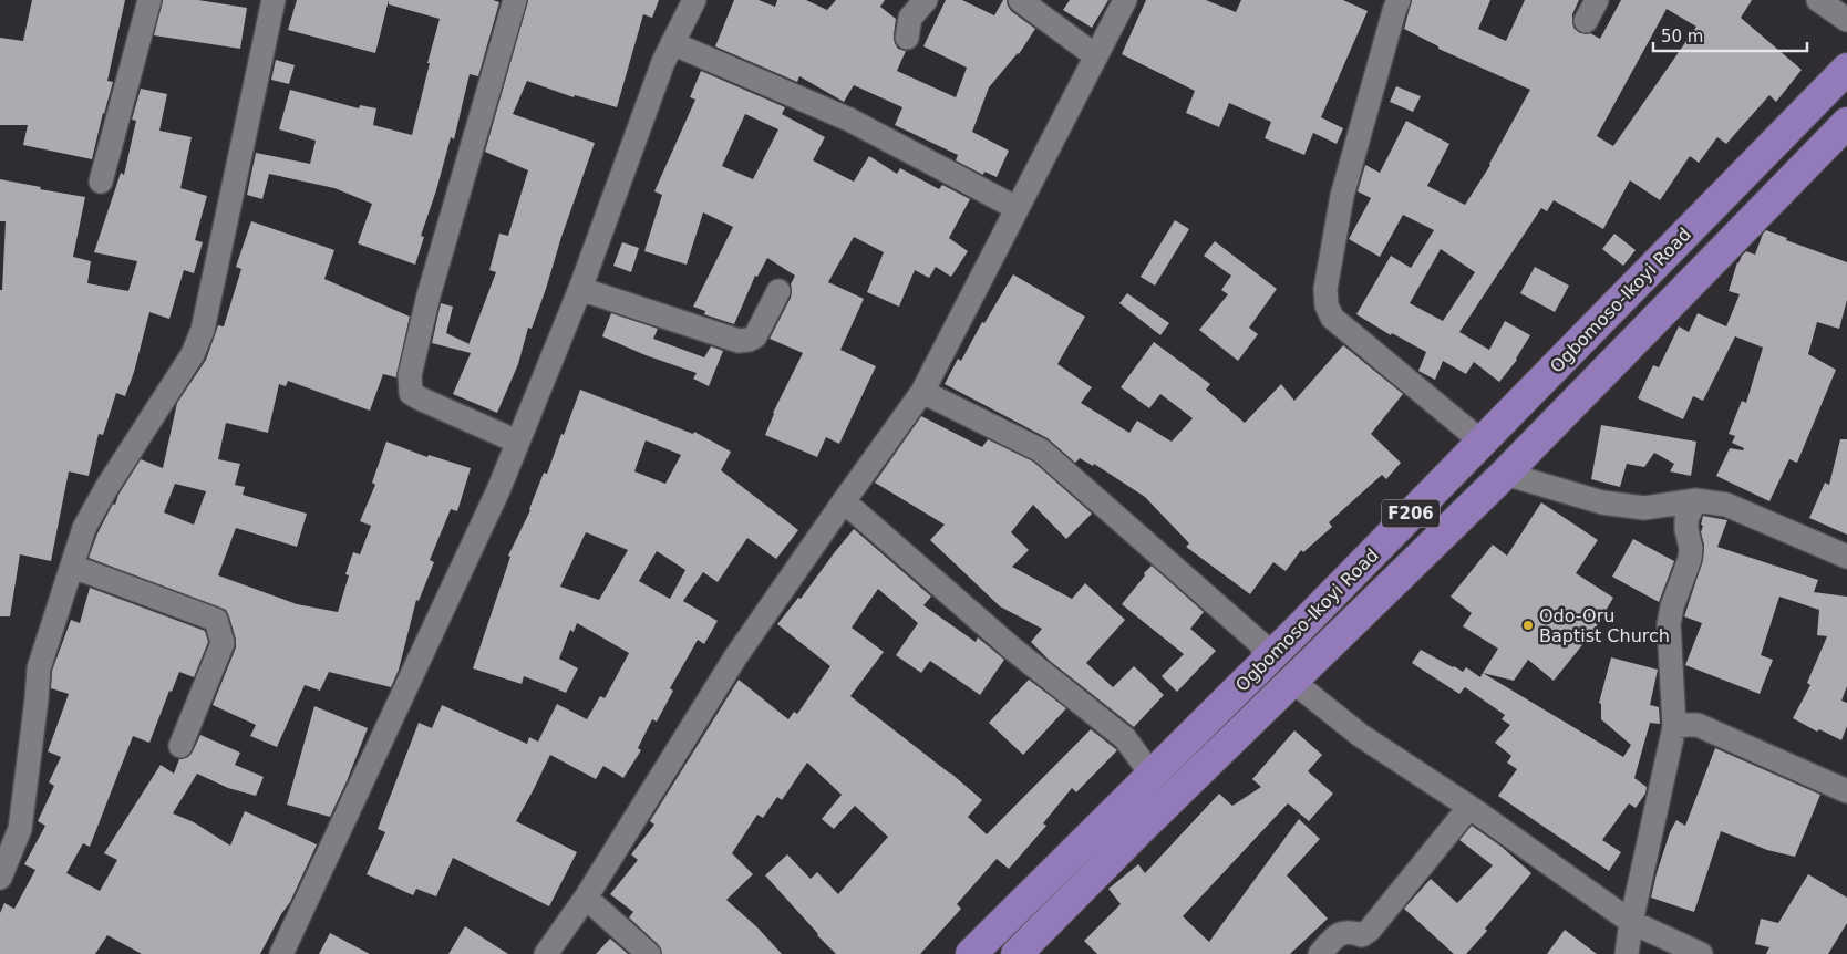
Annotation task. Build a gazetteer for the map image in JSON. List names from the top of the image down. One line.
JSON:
{"streets":{"main road":["Ogbomoso-Ikoyi Road","F206"]},"places":["Odo-Oru Baptist Church"],"scale_bar":"50 m"}
